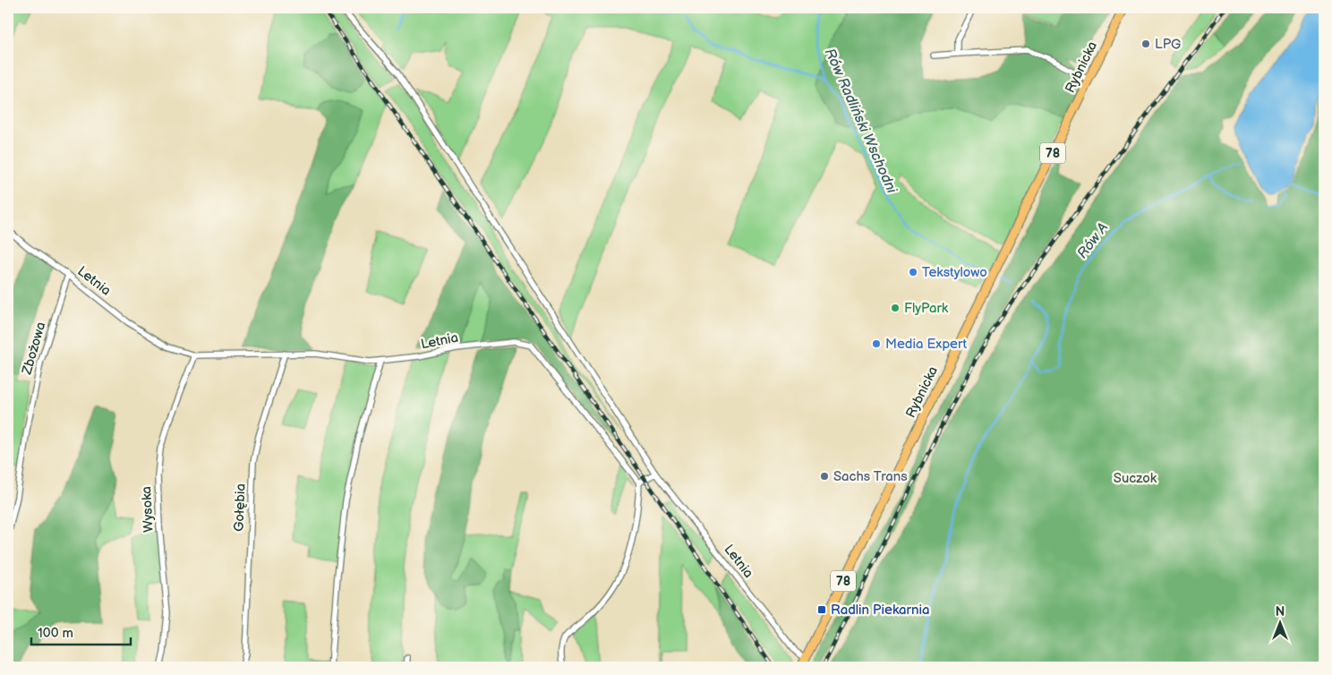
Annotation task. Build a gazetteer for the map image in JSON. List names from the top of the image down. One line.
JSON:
{"streets":{"main road":["Rybnicka","78"],"street":["Letnia","Zbożowa","Gołębia","Wysoka"]},"crossings":[["Rybnicka","Letnia"],["Letnia","Zbożowa"],["Letnia","Gołębia"],["Letnia","Wysoka"]],"water":["Rów Radliński Wschodni","Rów A"],"parks":["Suczok"],"places":{"other":["LPG","Tekstylowo","FlyPark","Media Expert","Sachs Trans"],"transit":["Radlin Piekarnia"]},"scale_bar":"100 m","north":"top"}
